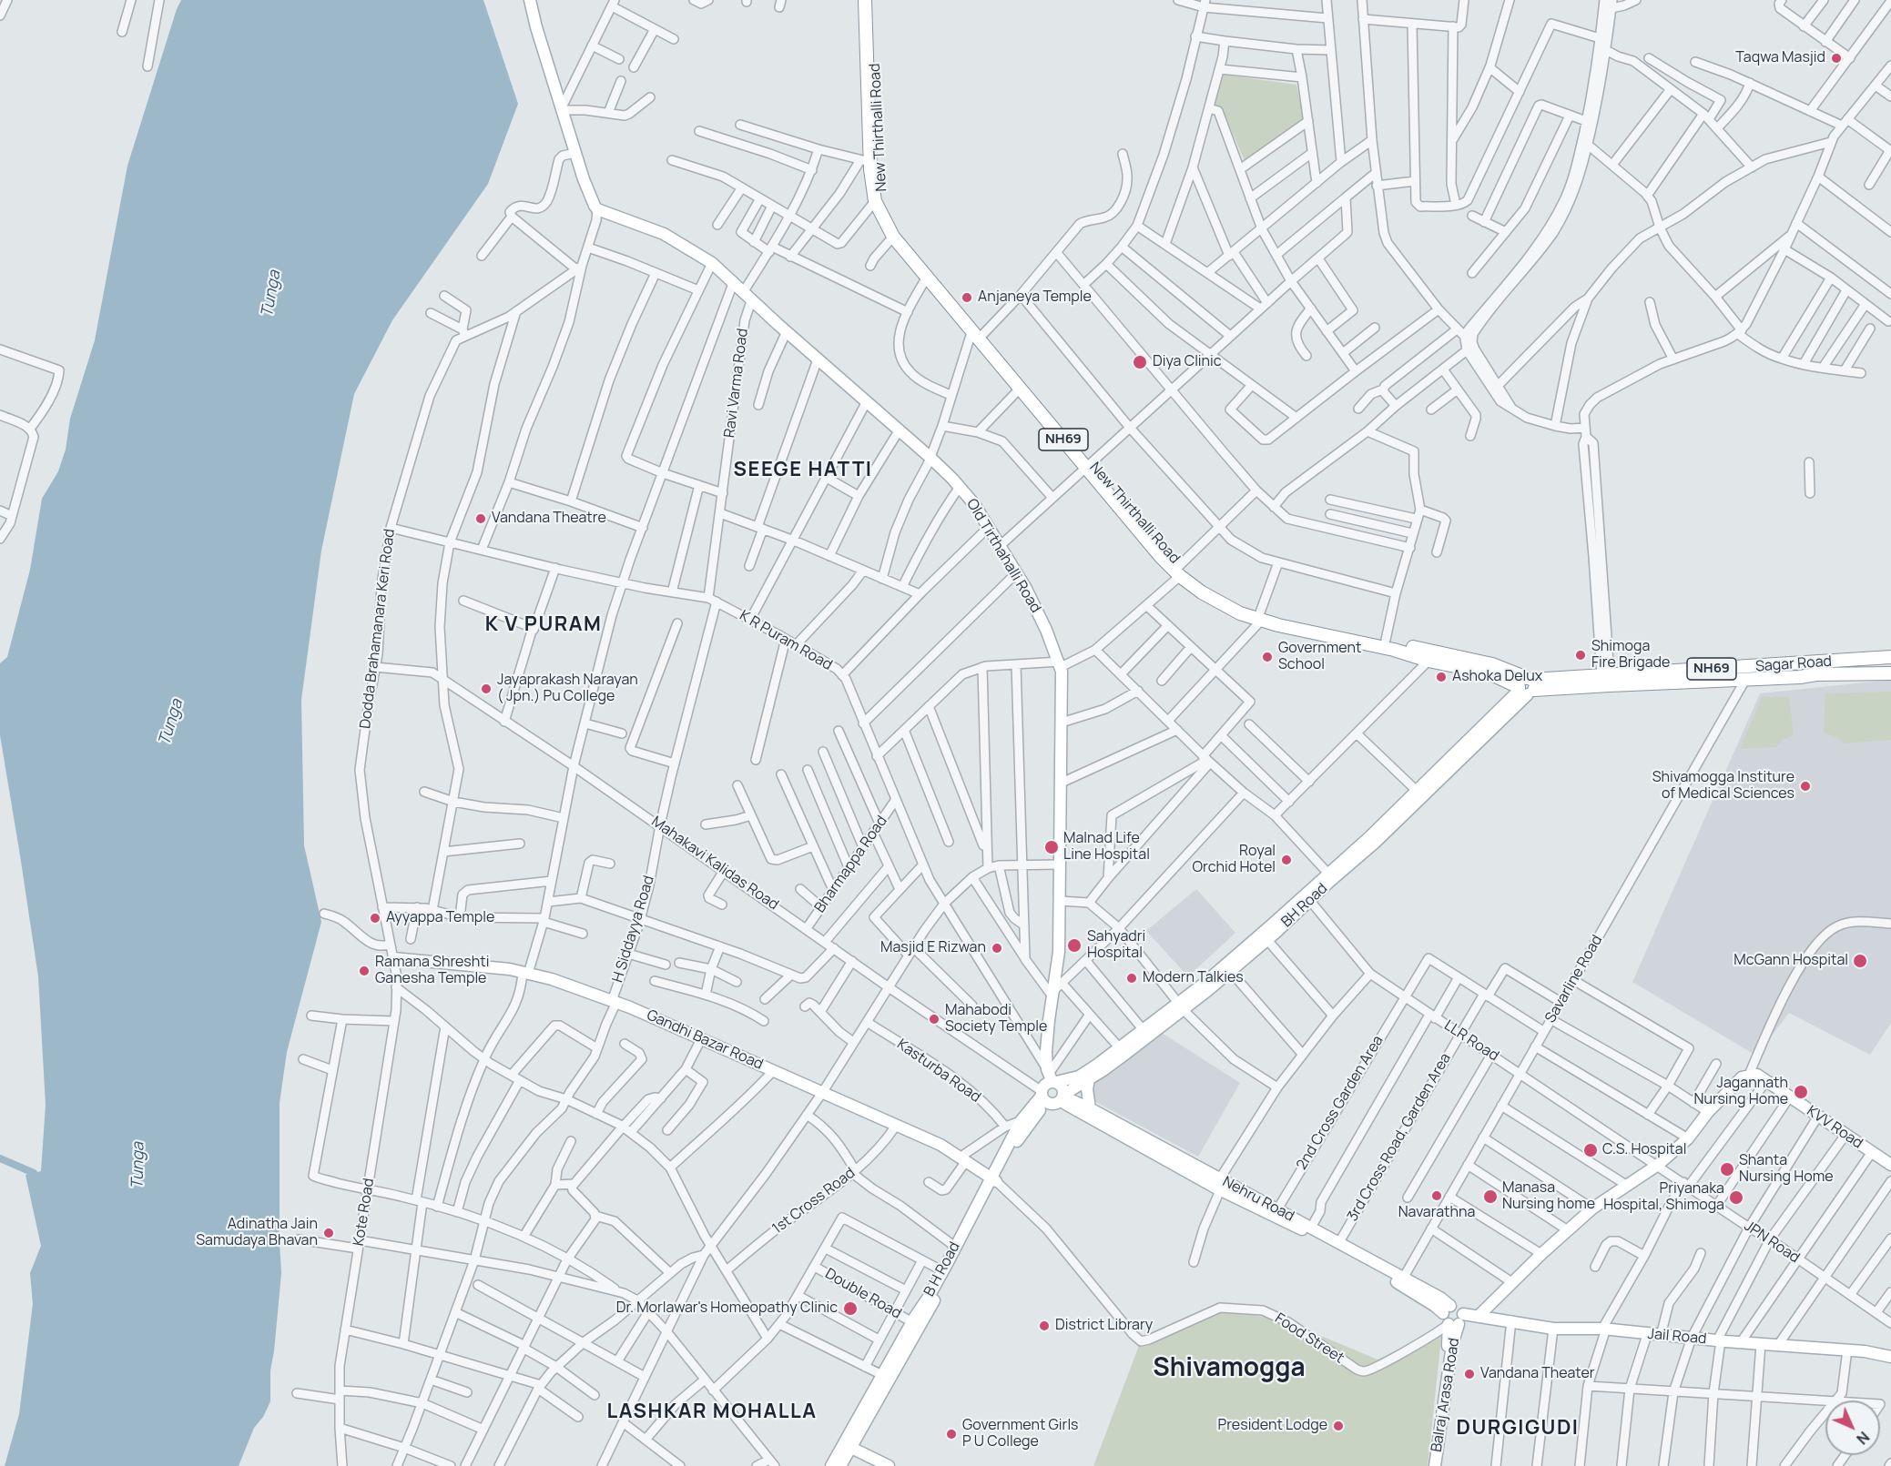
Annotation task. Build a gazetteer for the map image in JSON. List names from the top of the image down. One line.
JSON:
{"streets":{"highway":["New Thirthalli Road","NH69","Sagar Road"],"main road":["Old Tirthahalli Road","BH Road","Gandhi Bazar Road","KVV Road","Nehru Road","B H Road","Jail Road","Balraj Arasa Road"],"street":["Ravi Varma Road","Dodda Brahamanara Keri Road","K R Puram Road","Mahakavi Kalidas Road","Bharmappa Road","H Siddayya Road","Savarline Road","LLR Road","Kasturba Road","2nd Cross Garden Area","3rd Cross Road, Garden Area","1st Cross Road","Kote Road","JPN Road","Double Road","Food Street"]},"crossings":[["New Thirthalli Road","NH69"],["New Thirthalli Road","Sagar Road"],["New Thirthalli Road","BH Road"],["Ravi Varma Road","Old Tirthahalli Road"],["Ravi Varma Road","K R Puram Road"],["Ravi Varma Road","Mahakavi Kalidas Road"],["Ravi Varma Road","H Siddayya Road"],["NH69","Sagar Road"],["NH69","BH Road"],["Old Tirthahalli Road","K R Puram Road"],["Old Tirthahalli Road","BH Road"],["Dodda Brahamanara Keri Road","K R Puram Road"],["Dodda Brahamanara Keri Road","Mahakavi Kalidas Road"],["Dodda Brahamanara Keri Road","Gandhi Bazar Road"],["Dodda Brahamanara Keri Road","Kote Road"],["K R Puram Road","Bharmappa Road"],["K R Puram Road","BH Road"],["Sagar Road","BH Road"],["Sagar Road","Savarline Road"],["Mahakavi Kalidas Road","Bharmappa Road"],["Mahakavi Kalidas Road","H Siddayya Road"],["Mahakavi Kalidas Road","B H Road"],["BH Road","LLR Road"],["BH Road","Nehru Road"],["H Siddayya Road","Gandhi Bazar Road"],["Savarline Road","LLR Road"],["Savarline Road","3rd Cross Road, Garden Area"],["Savarline Road","Nehru Road"],["Gandhi Bazar Road","1st Cross Road"],["Gandhi Bazar Road","Kote Road"],["Gandhi Bazar Road","B H Road"],["Gandhi Bazar Road","Food Street"],["LLR Road","2nd Cross Garden Area"],["LLR Road","3rd Cross Road, Garden Area"],["LLR Road","JPN Road"],["2nd Cross Garden Area","Nehru Road"],["3rd Cross Road, Garden Area","Nehru Road"],["B H Road","Double Road"],["B H Road","Food Street"],["Jail Road","Food Street"],["Jail Road","Balraj Arasa Road"],["Food Street","Balraj Arasa Road"]],"districts":["SEEGE HATTI","K V PURAM","Shivamogga","LASHKAR MOHALLA","DURGIGUDI"],"water":["Tunga"],"places":["Taqwa Masjid","Anjaneya Temple","Diya Clinic","Vandana Theatre","Shimoga Fire Brigade","Government School","Ashoka Delux","Jayaprakash Narayan ( Jpn.) Pu College","Shivamogga Institure of Medical Sciences","Malnad Life Line Hospital","Royal Orchid Hotel","Ayyappa Temple","Sahyadri Hospital","Masjid E Rizwan","McGann Hospital","Ramana Shreshti Ganesha Temple","Modern Talkies","Mahabodi Society Temple","Jagannath Nursing Home","C.S. Hospital","Shanta Nursing Home","Navarathna","Manasa Nursing home","Priyanaka Hospital, Shimoga","Adinatha Jain Samudaya Bhavan","Dr. Morlawar's Homeopathy Clinic","District Library","Vandana Theater","President Lodge","Government Girls P U College"],"north":"bottom right"}
